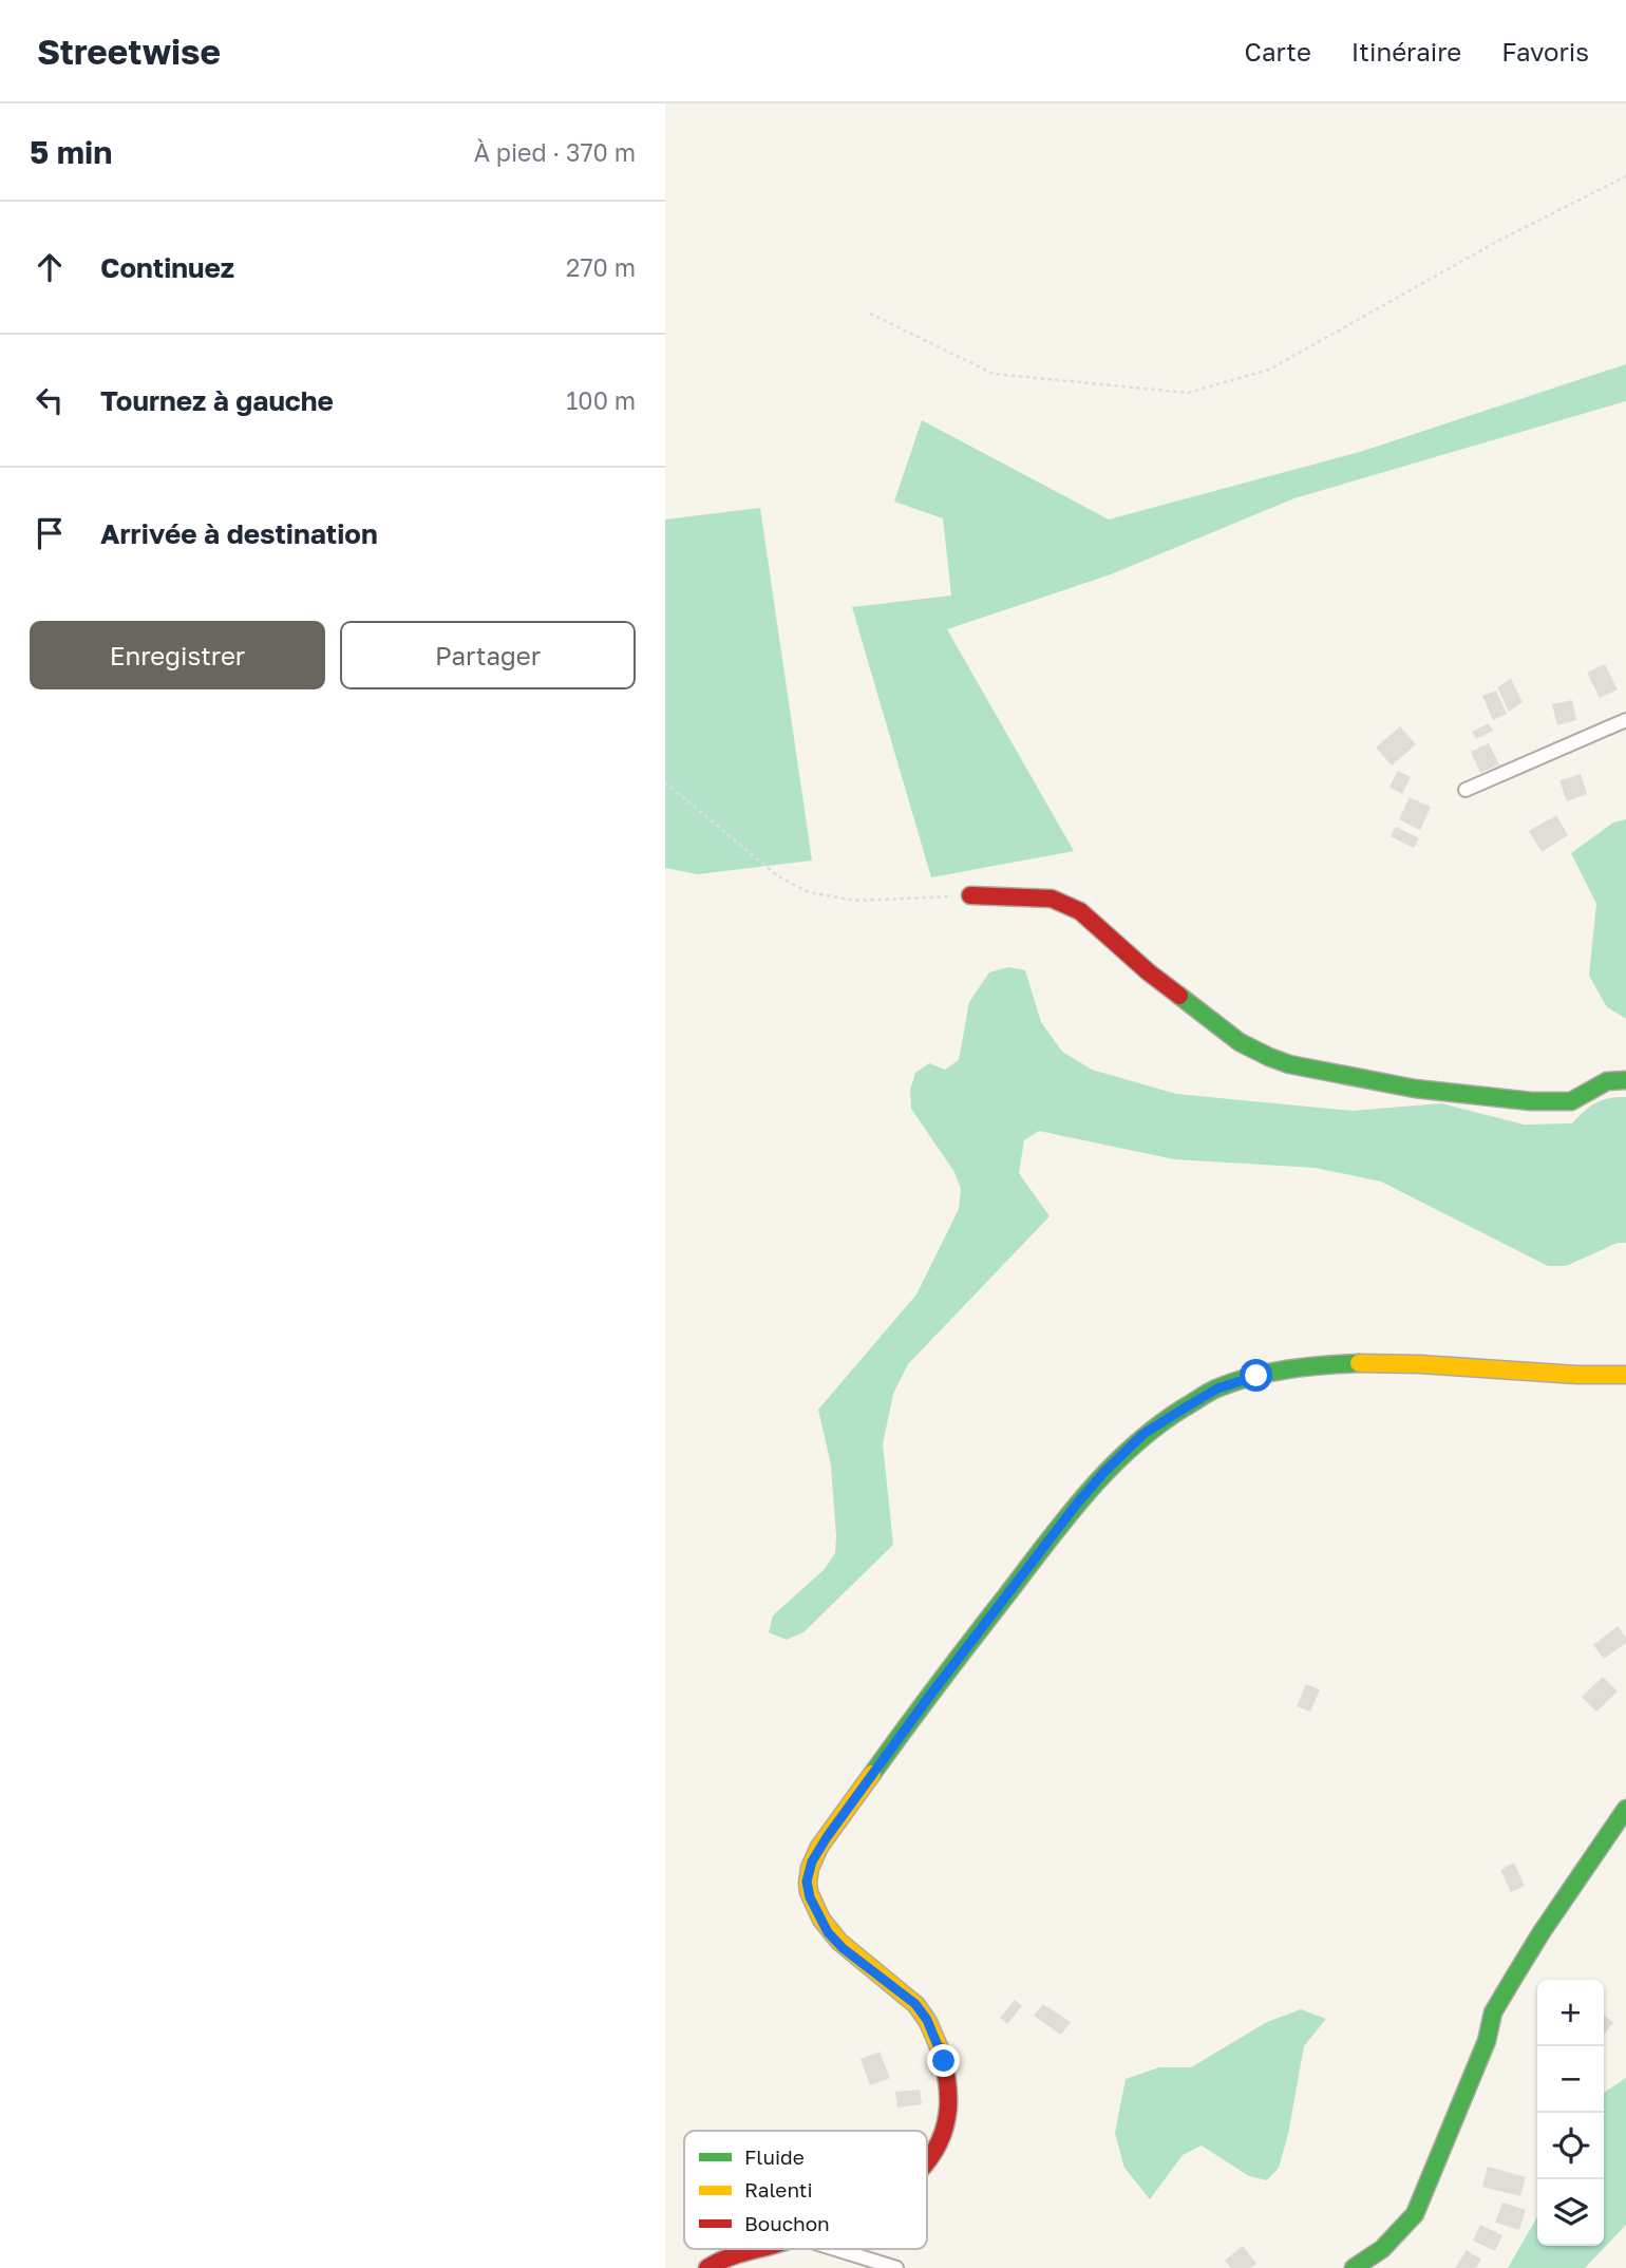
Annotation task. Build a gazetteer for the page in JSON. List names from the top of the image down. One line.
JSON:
{"legend":["Fluide","Ralenti","Bouchon"],"page":{"header":"Streetwise","nav":["Carte","Itinéraire","Favoris"],"heading":["5 min","À pied · 370 m"],"list":[["Continuez","270 m"],["Tournez à gauche","100 m"],"Arrivée à destination"],"buttons":["Enregistrer","Partager"],"map_buttons":["+","−"]}}
